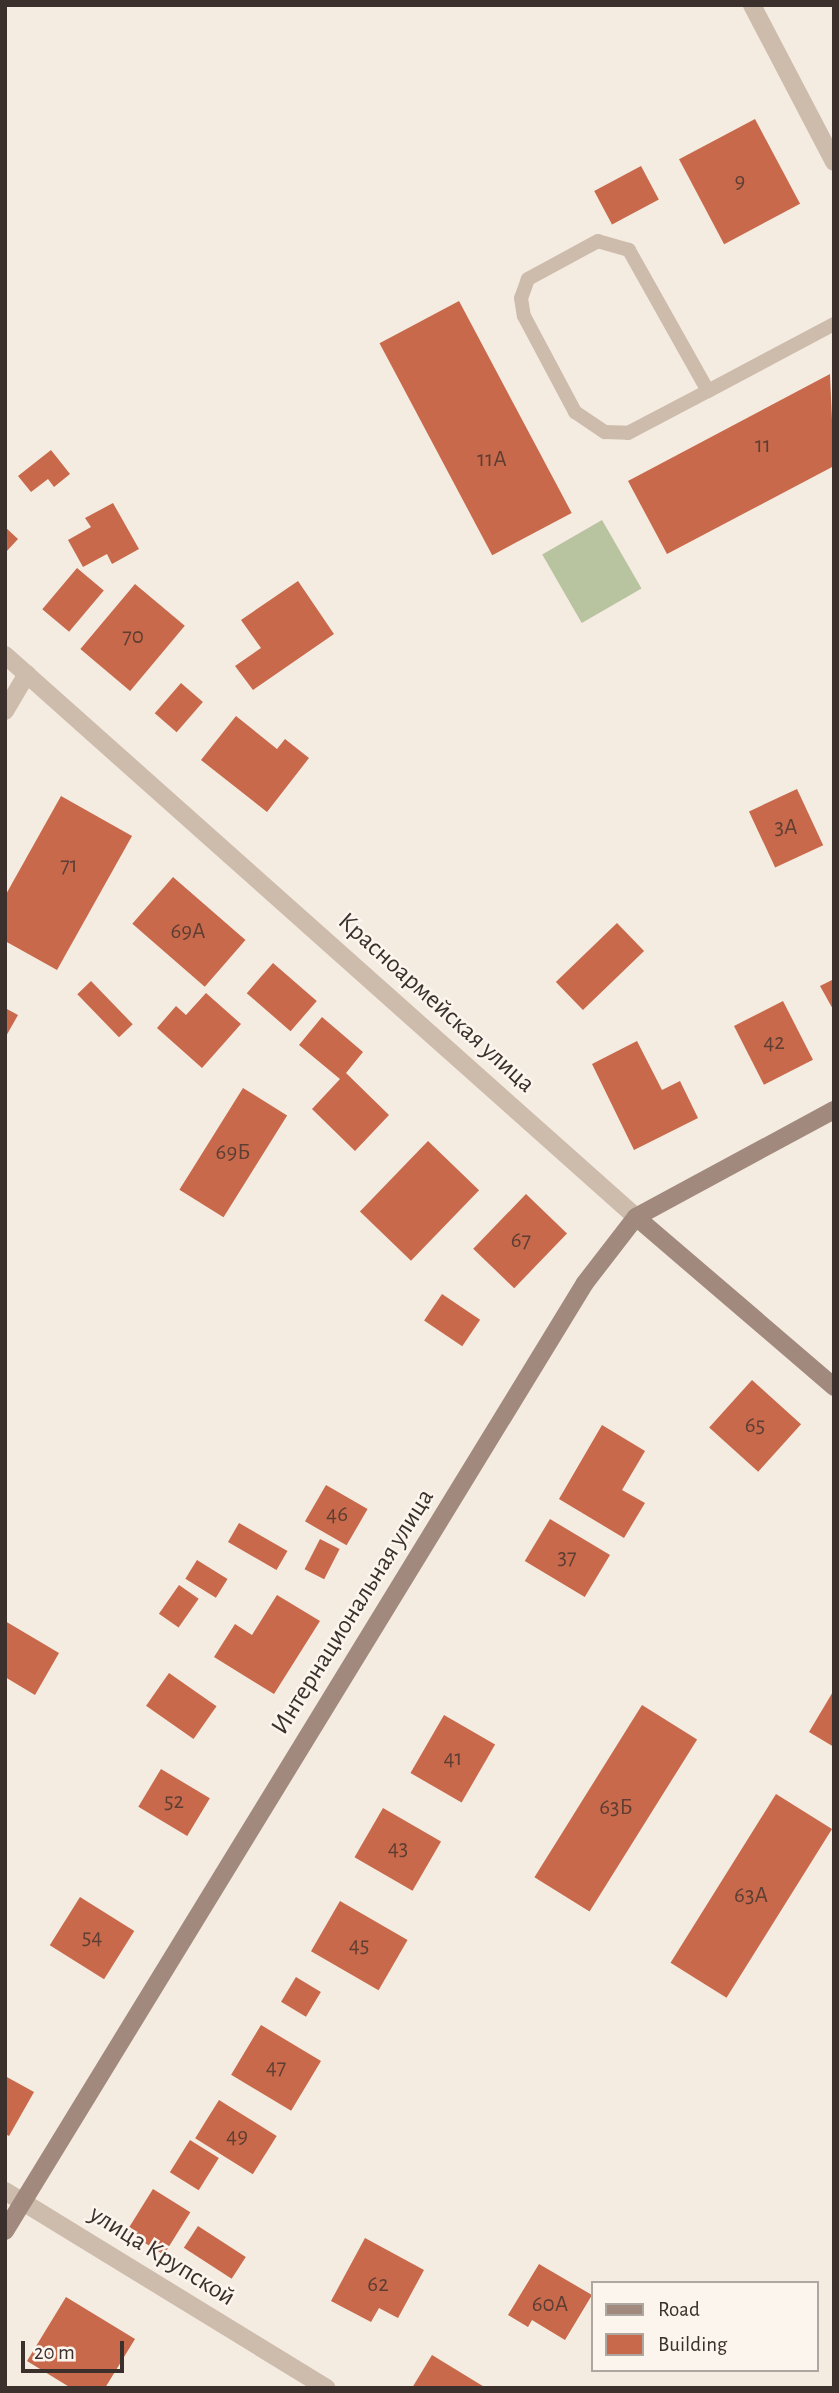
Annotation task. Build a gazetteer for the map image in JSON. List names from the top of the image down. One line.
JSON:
{"streets":{"main road":["Красноармейская улица","Интернациональная улица"],"street":["улица Крупской"]},"crossings":[["Красноармейская улица","Интернациональная улица"],["Интернациональная улица","улица Крупской"]],"house_numbers":["9","11","11А","70","3А","71","69А","42","69Б","67","65","46","37","41","52","63Б","43","63А","54","45","47","49","62","60А"],"legend":["Road","Building"],"scale_bar":"20 m"}
